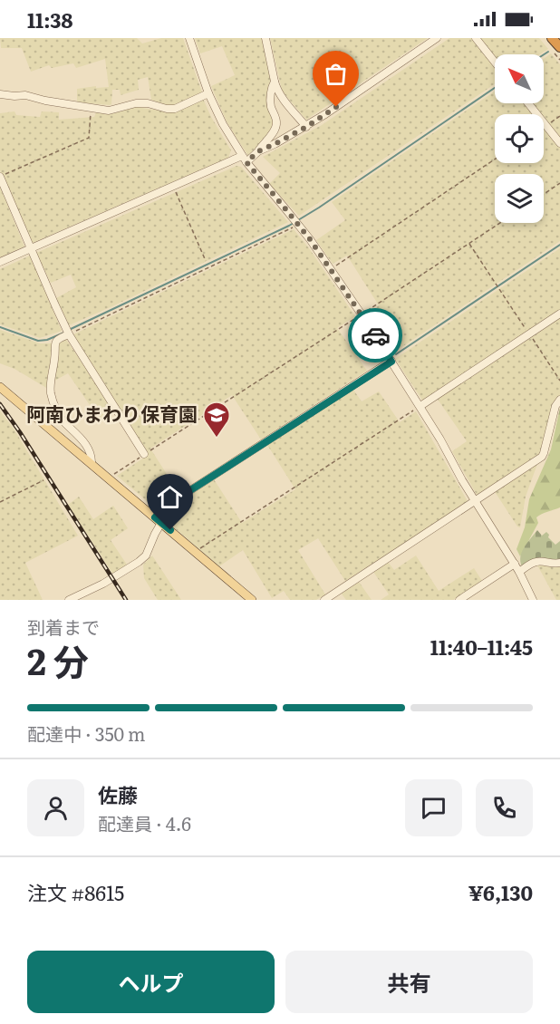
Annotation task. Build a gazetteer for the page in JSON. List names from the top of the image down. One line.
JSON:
{"places":{"school or university":["阿南ひまわり保育園"]},"north":"top left","page":{"status":"11:38","heading":["2 分","到着まで","11:40–11:45"],"panel":["佐藤","配達員 · 4.6","注文 #8615","¥6,130"],"bar":"配達中 · 350 m","buttons":["ヘルプ","共有"]}}
